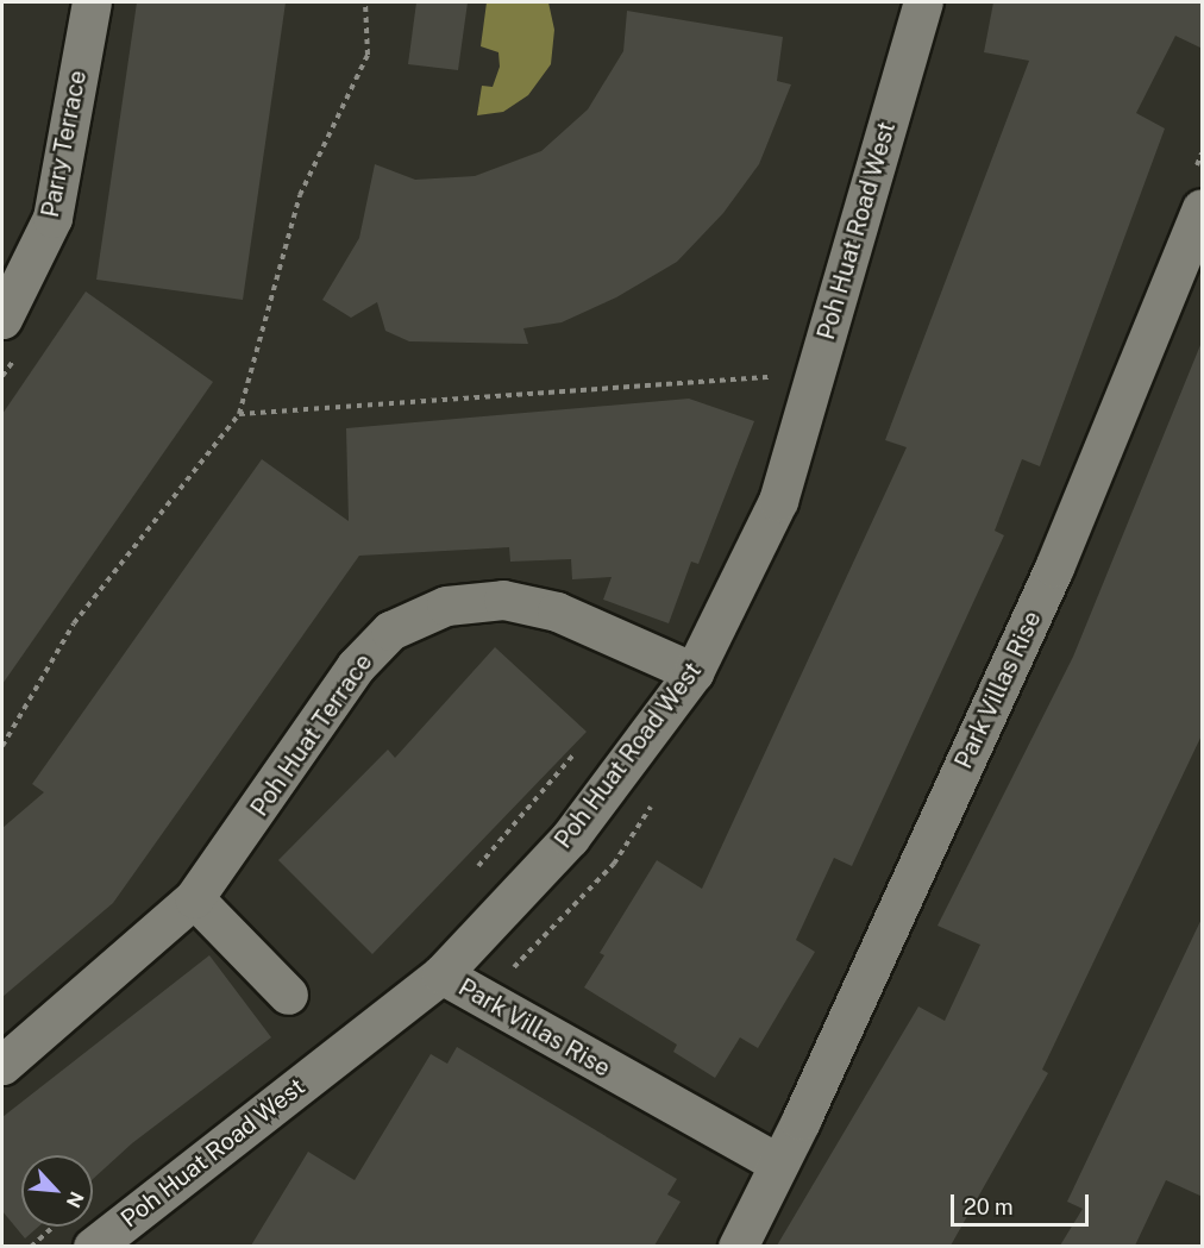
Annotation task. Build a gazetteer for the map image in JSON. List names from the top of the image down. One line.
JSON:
{"streets":{"street":["Parry Terrace","Poh Huat Road West","Park Villas Rise","Poh Huat Terrace"]},"crossings":[["Poh Huat Road West","Park Villas Rise"],["Poh Huat Road West","Poh Huat Terrace"]],"scale_bar":"20 m","north":"bottom right"}
